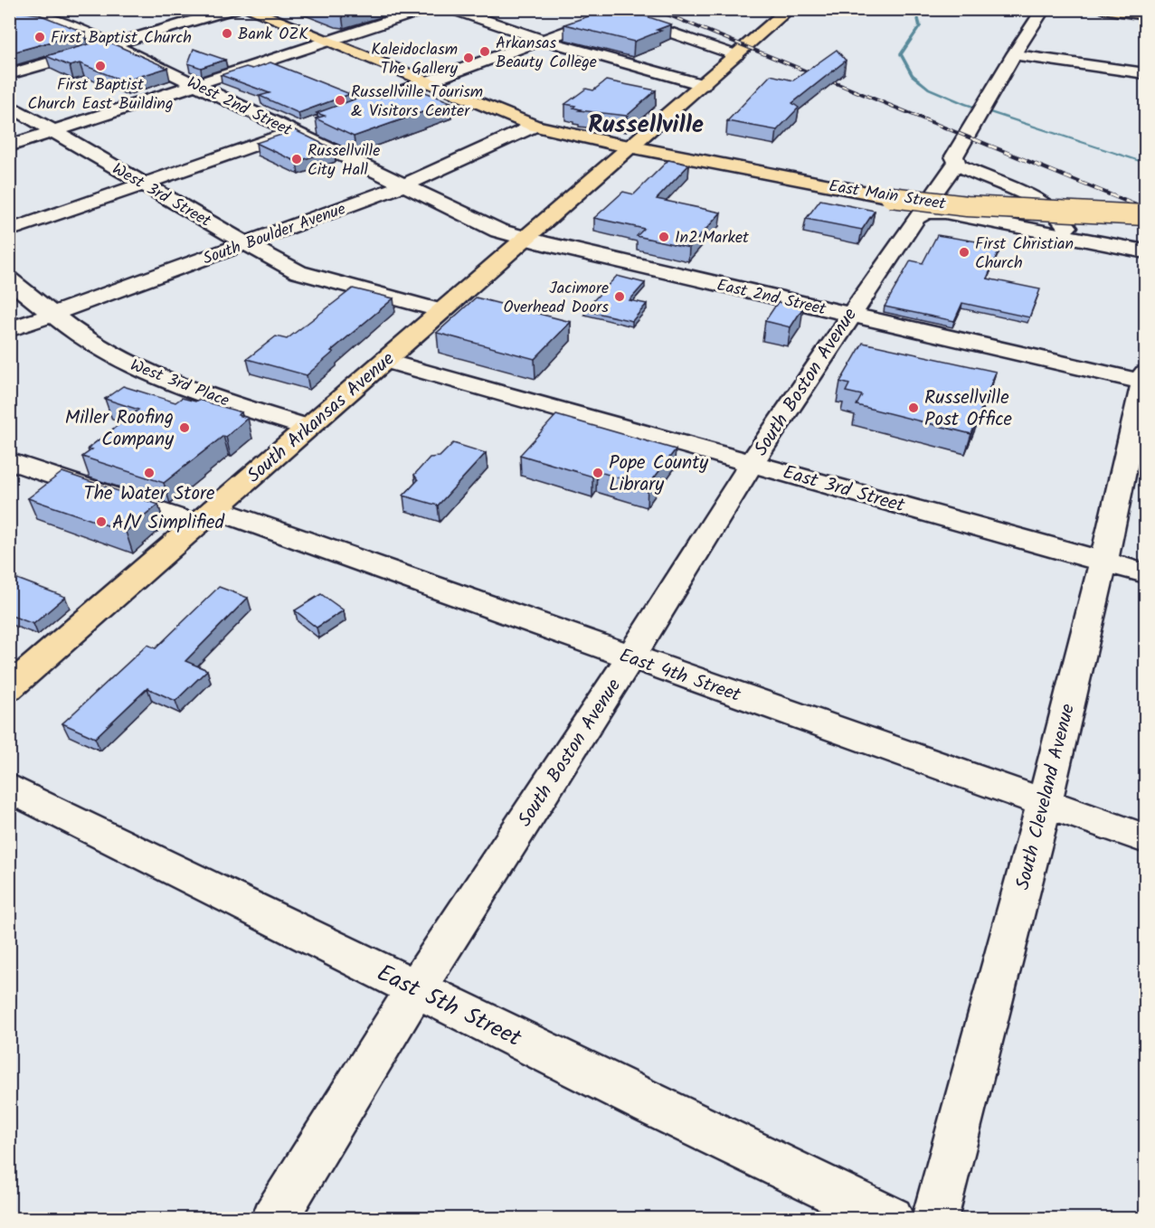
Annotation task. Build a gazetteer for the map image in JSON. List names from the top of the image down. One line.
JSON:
{"streets":{"main road":["East Main Street","South Arkansas Avenue"],"street":["West 2nd Street","West 3rd Street","South Boulder Avenue","East 2nd Street","South Boston Avenue","West 3rd Place","East 3rd Street","East 4th Street","South Cleveland Avenue","East 5th Street"]},"crossings":[["West 2nd Street","South Boulder Avenue"],["West 2nd Street","East 2nd Street"],["West 2nd Street","South Arkansas Avenue"],["West 3rd Street","South Boulder Avenue"],["West 3rd Street","South Arkansas Avenue"],["East Main Street","South Boulder Avenue"],["East Main Street","South Arkansas Avenue"],["South Boulder Avenue","West 3rd Place"],["East 2nd Street","South Boston Avenue"],["East 2nd Street","South Arkansas Avenue"],["East 2nd Street","South Cleveland Avenue"],["South Boston Avenue","East 3rd Street"],["South Boston Avenue","East 4th Street"],["South Boston Avenue","East 5th Street"],["West 3rd Place","South Arkansas Avenue"],["South Arkansas Avenue","East 3rd Street"],["South Arkansas Avenue","East 4th Street"],["East 3rd Street","South Cleveland Avenue"],["East 4th Street","South Cleveland Avenue"]],"districts":["Russellville"],"places":["Bank OZK","First Baptist Church","Arkansas Beauty College","Kaleidoclasm The Gallery","First Baptist Church East Building","Russellville Tourism & Visitors Center","Russellville City Hall","In2.Market","First Christian Church","Jacimore Overhead Doors","Russellville Post Office","Miller Roofing Company","The Water Store","Pope County Library","A/V Simplified"]}
